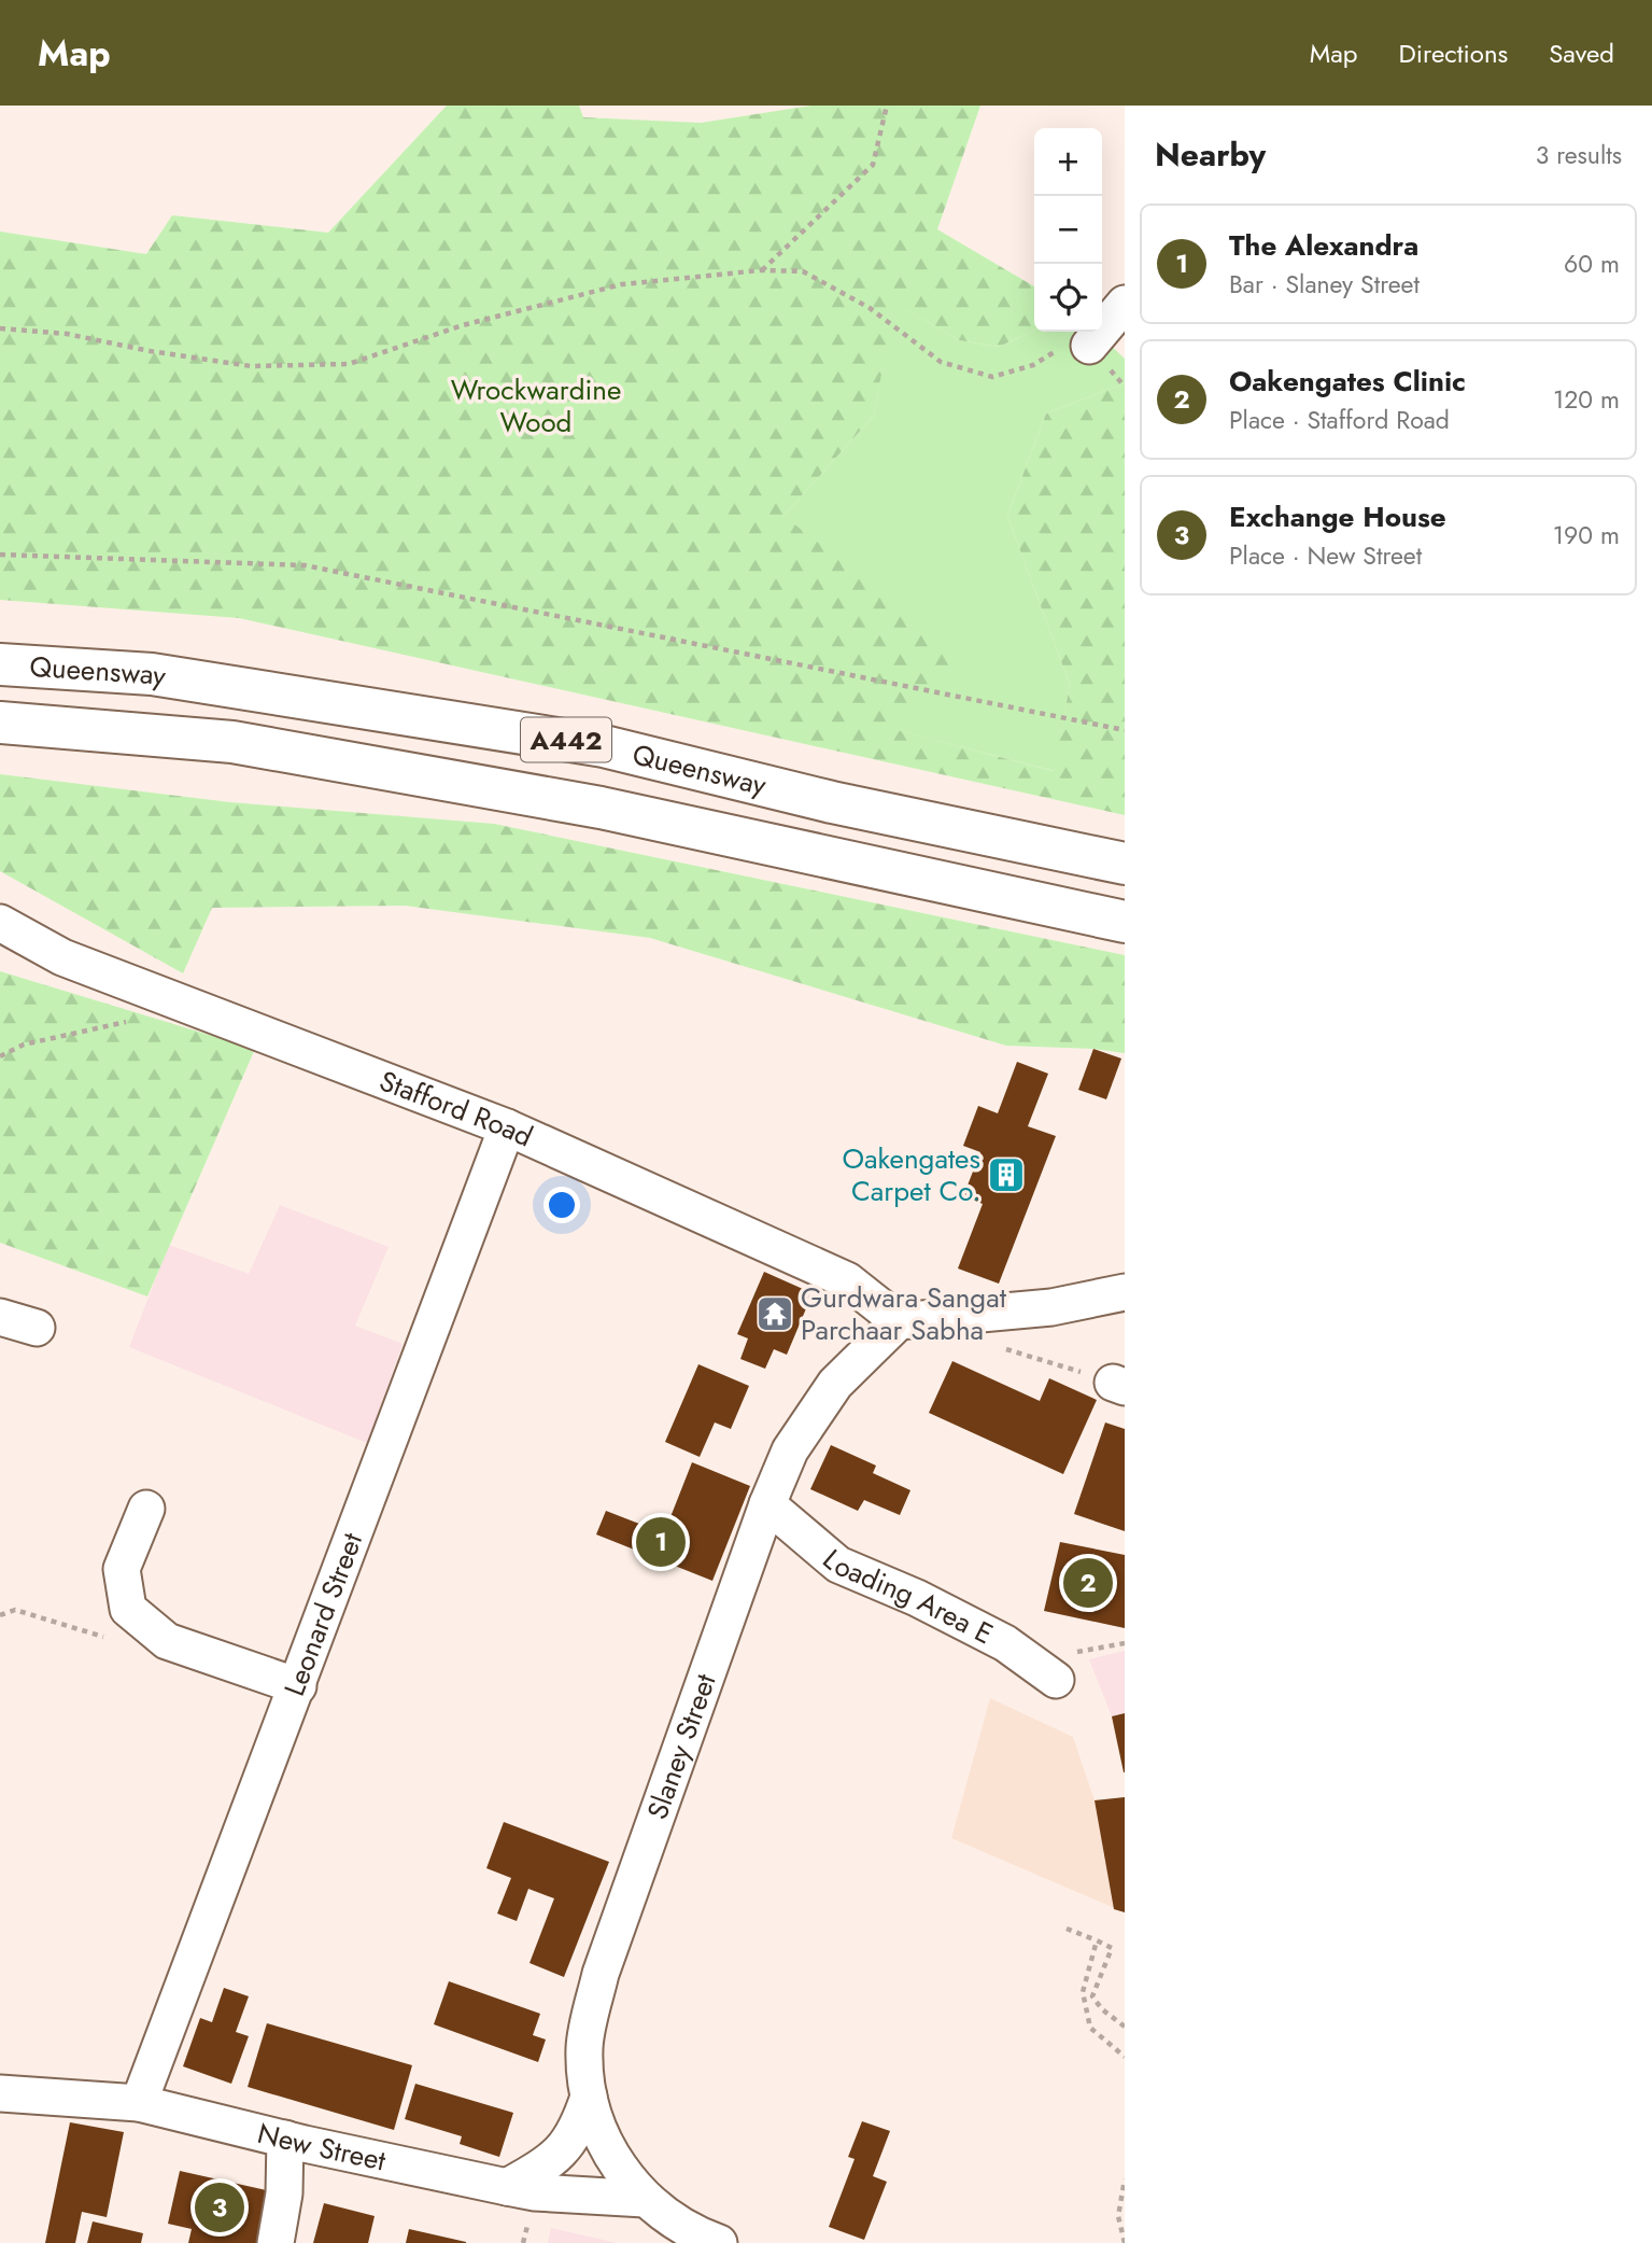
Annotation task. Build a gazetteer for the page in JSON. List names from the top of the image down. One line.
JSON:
{"streets":{"highway":["Queensway","A442"],"street":["Stafford Road","Loading Area E","Leonard Street","Slaney Street","New Street"]},"crossings":[["Stafford Road","Leonard Street"],["Stafford Road","Slaney Street"],["Loading Area E","Slaney Street"],["Leonard Street","New Street"],["Slaney Street","New Street"]],"parks":["Wrockwardine Wood"],"places":{"building":["Oakengates Carpet Co."],"temple":["Gurdwara Sangat Parchaar Sabha"]},"page":{"header":"Map","nav":["Map","Directions","Saved"],"heading":["Nearby","3 results"],"map_buttons":["+","−"],"list":[{"mark":"1","name":"The Alexandra","note":"Bar · Slaney Street","value":"60 m"},{"mark":"2","name":"Oakengates Clinic","note":"Place · Stafford Road","value":"120 m"},{"mark":"3","name":"Exchange House","note":"Place · New Street","value":"190 m"}],"pins":["1","2","3"]}}
